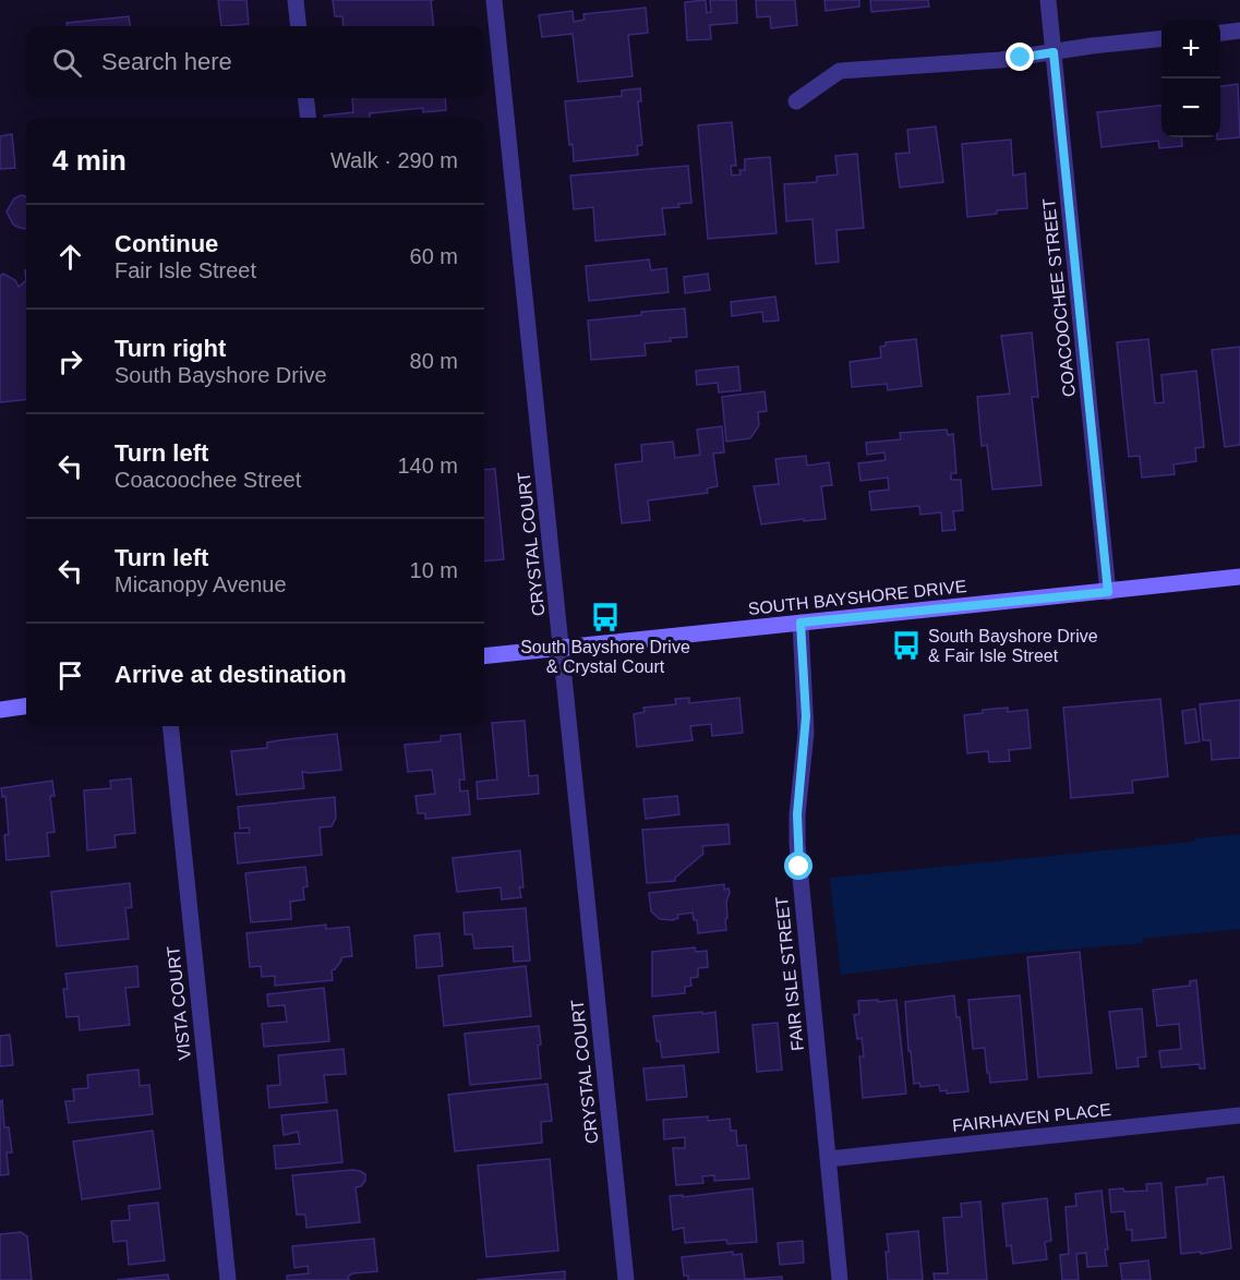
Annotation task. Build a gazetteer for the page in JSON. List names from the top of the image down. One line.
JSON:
{"streets":{"main road":["SOUTH BAYSHORE DRIVE"],"street":["COACOOCHEE STREET","CRYSTAL COURT","FAIR ISLE STREET","VISTA COURT","FAIRHAVEN PLACE"]},"crossings":[["COACOOCHEE STREET","SOUTH BAYSHORE DRIVE"],["CRYSTAL COURT","SOUTH BAYSHORE DRIVE"],["SOUTH BAYSHORE DRIVE","FAIR ISLE STREET"],["FAIR ISLE STREET","FAIRHAVEN PLACE"]],"places":{"bus stop":["South Bayshore Drive & Crystal Court","South Bayshore Drive & Fair Isle Street"]},"page":{"map_buttons":["+","−"],"search":"Search here","heading":["4 min","Walk · 290 m"],"list":[["Continue","Fair Isle Street","60 m"],["Turn right","South Bayshore Drive","80 m"],["Turn left","Coacoochee Street","140 m"],["Turn left","Micanopy Avenue","10 m"],"Arrive at destination"]}}
